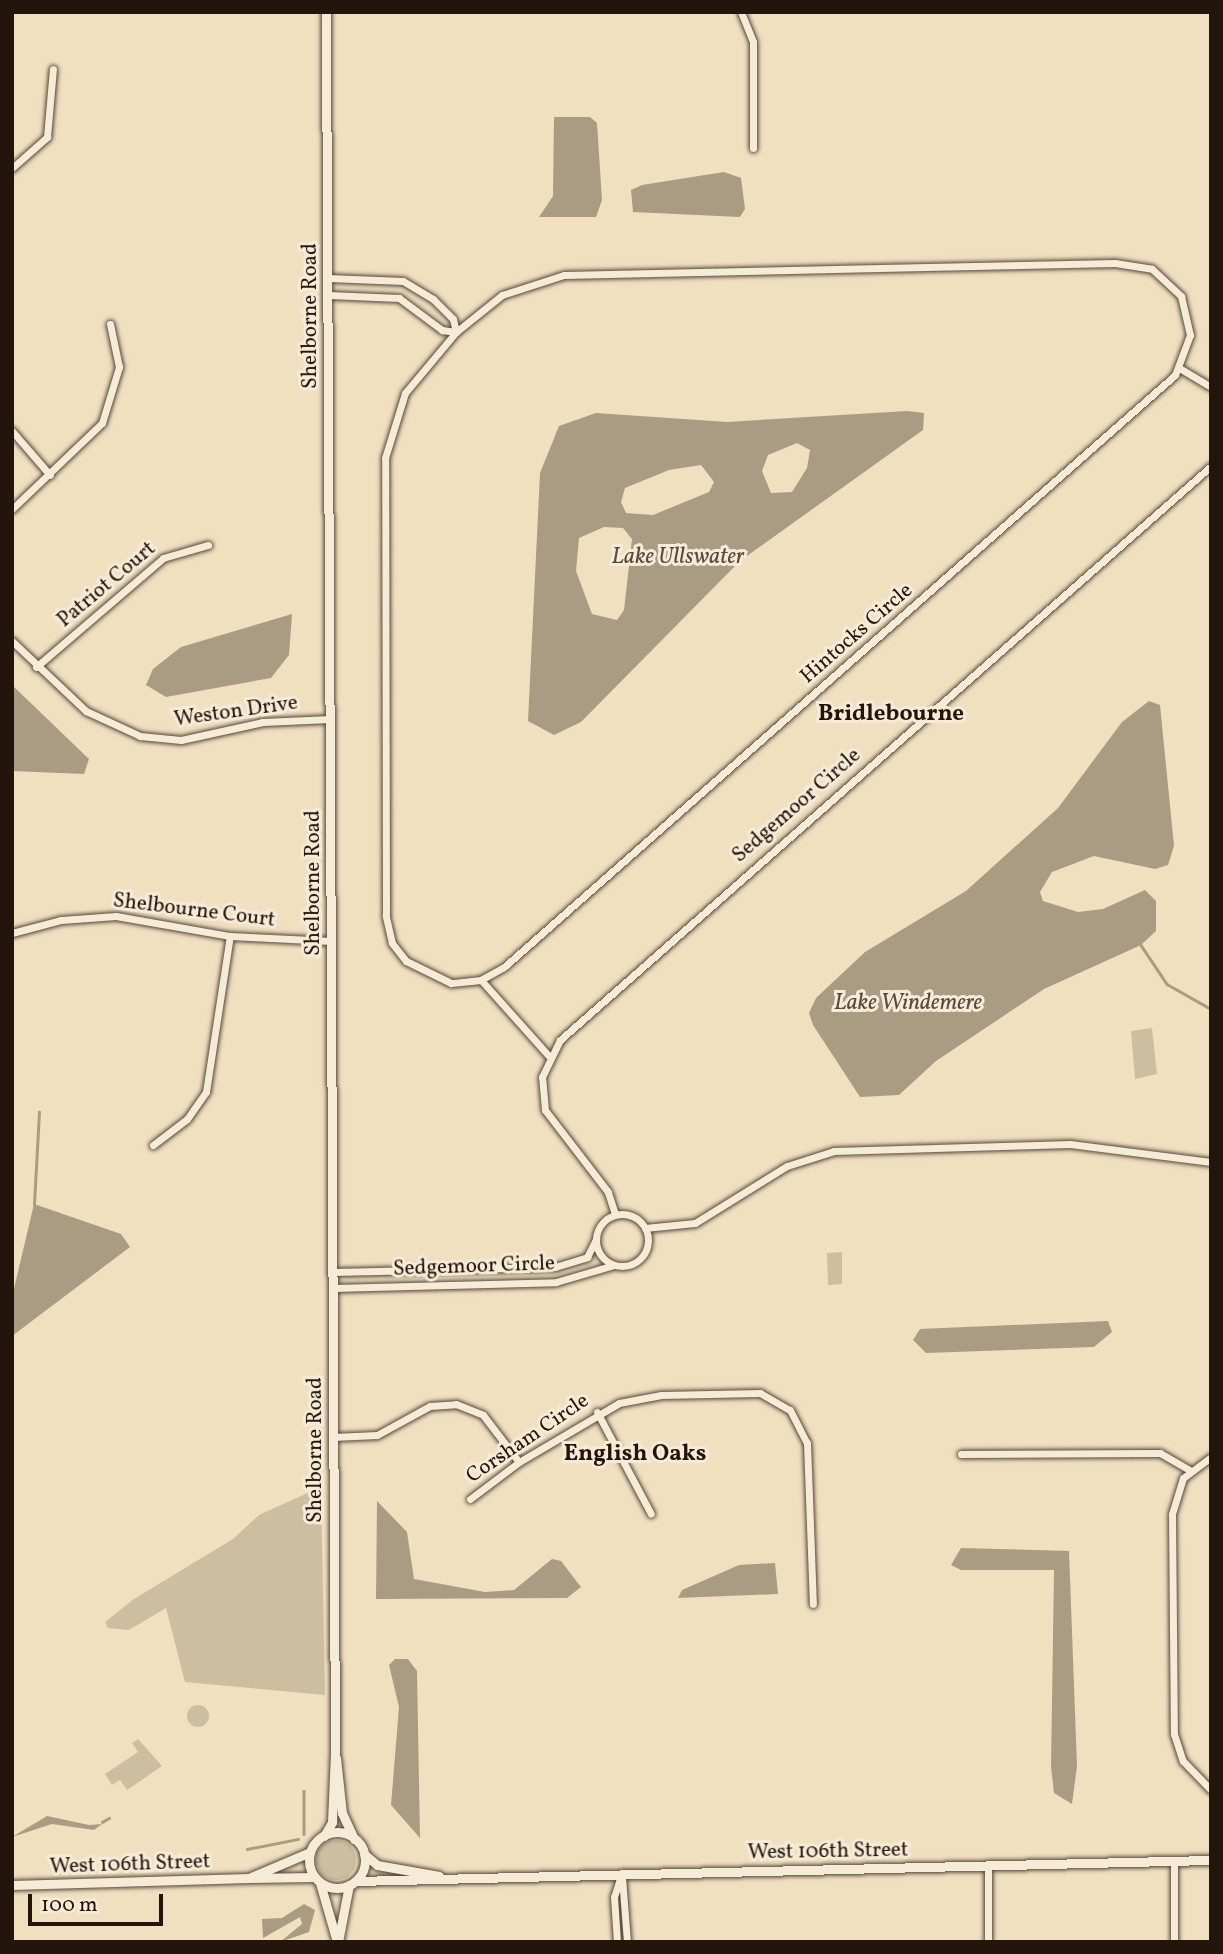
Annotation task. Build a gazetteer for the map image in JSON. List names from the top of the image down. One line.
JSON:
{"streets":{"street":["Shelborne Road","Patriot Court","Hintocks Circle","Weston Drive","Sedgemoor Circle","Shelbourne Court","Corsham Circle","West 106th Street"]},"crossings":[["Shelborne Road","Weston Drive"],["Shelborne Road","Sedgemoor Circle"],["Shelborne Road","Shelbourne Court"],["Shelborne Road","West 106th Street"],["Patriot Court","Weston Drive"]],"districts":["Bridlebourne","English Oaks"],"water":["Lake Ullswater","Lake Windemere"],"scale_bar":"100 m"}
